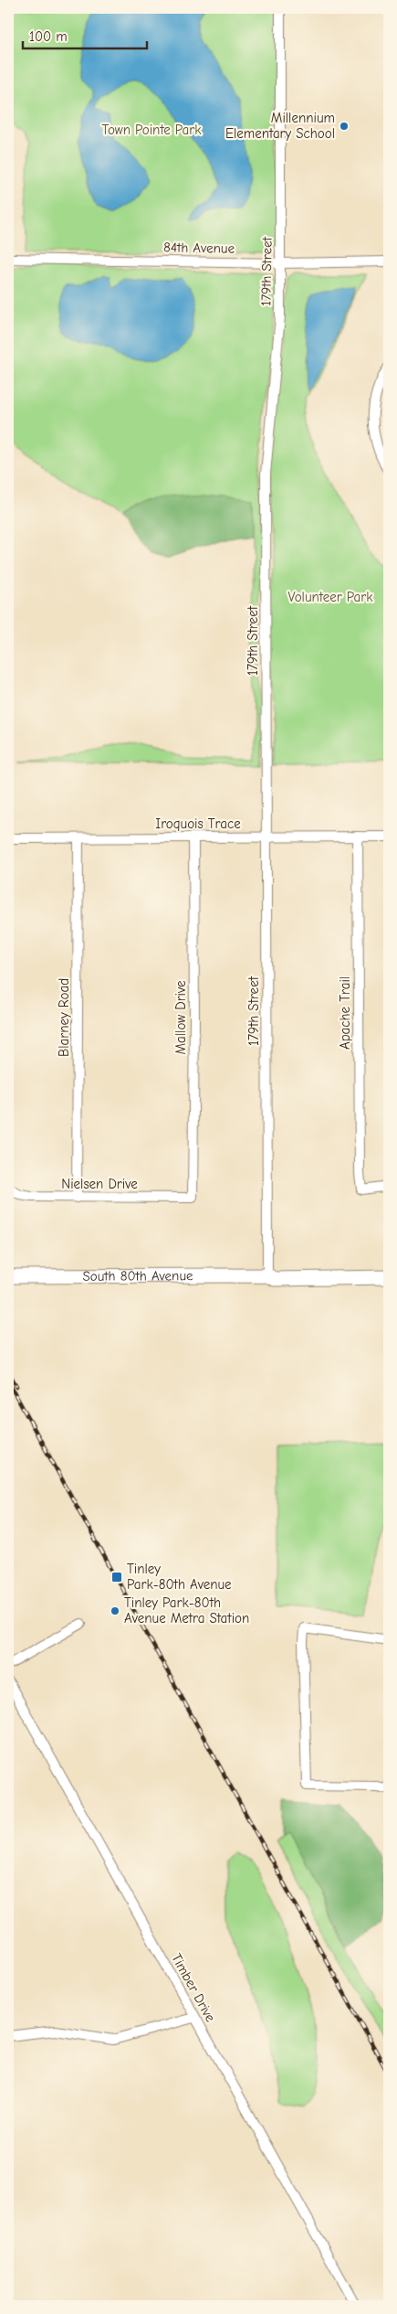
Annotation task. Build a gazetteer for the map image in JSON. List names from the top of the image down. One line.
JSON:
{"streets":{"street":["84th Avenue","179th Street","Iroquois Trace","Apache Trail","Blarney Road","Mallow Drive","Nielsen Drive","South 80th Avenue","Timber Drive"]},"crossings":[["84th Avenue","179th Street"],["179th Street","Iroquois Trace"],["179th Street","South 80th Avenue"],["Iroquois Trace","Apache Trail"],["Iroquois Trace","Blarney Road"],["Iroquois Trace","Mallow Drive"],["Blarney Road","Nielsen Drive"],["Mallow Drive","Nielsen Drive"]],"parks":["Town Pointe Park","Volunteer Park"],"places":{"other":["Millennium Elementary School","Tinley Park-80th Avenue Metra Station"],"transit":["Tinley Park-80th Avenue"]},"scale_bar":"100 m"}
